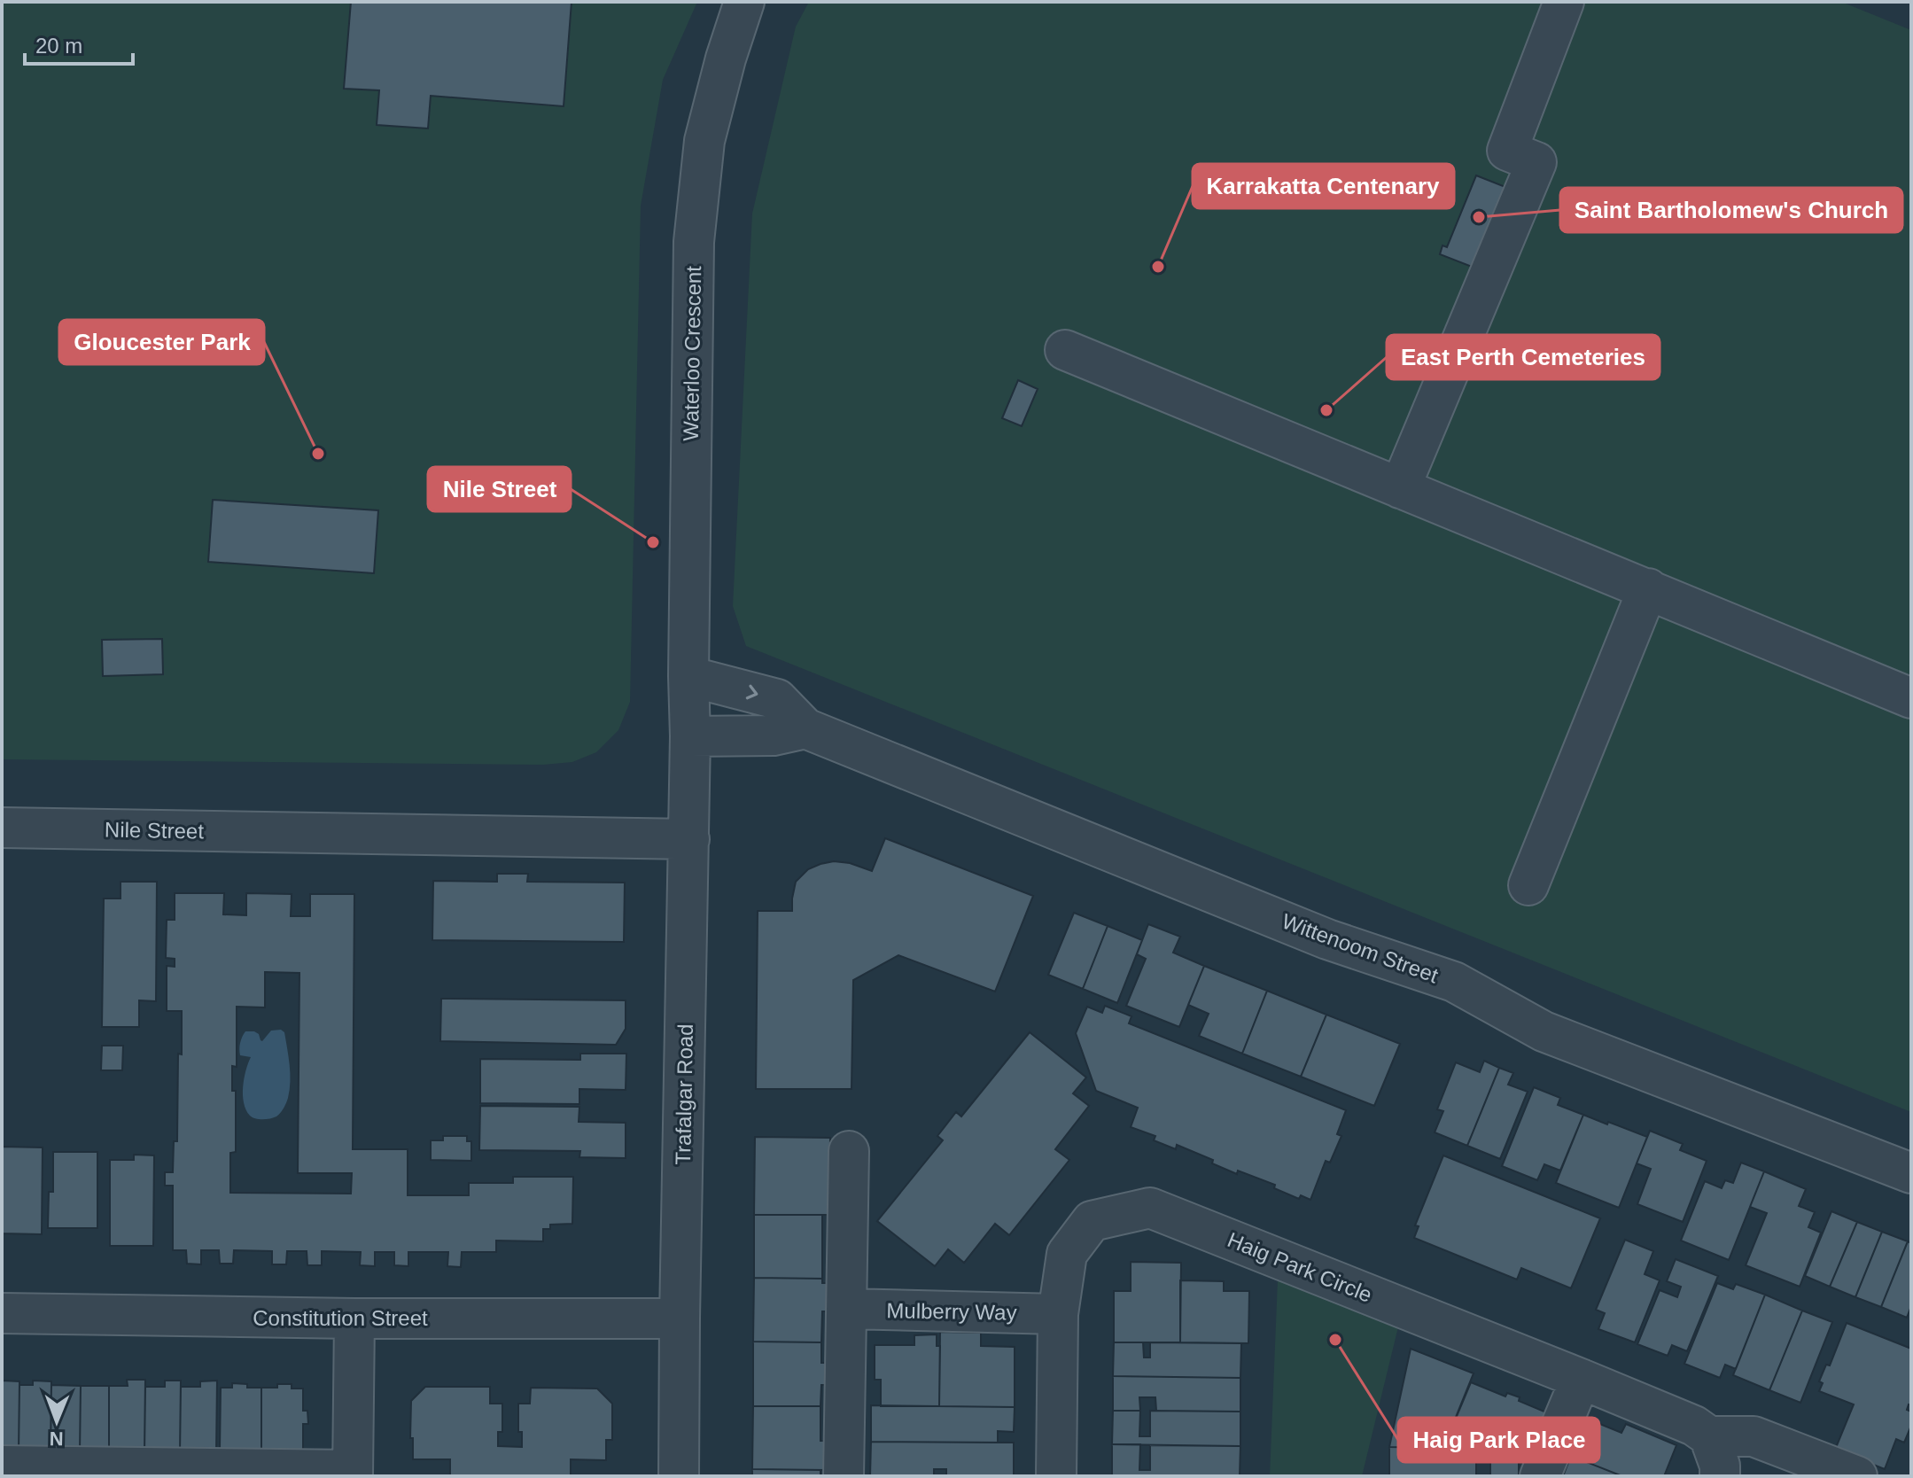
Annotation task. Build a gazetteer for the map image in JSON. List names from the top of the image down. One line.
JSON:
{"streets":{"street":["Waterloo Crescent","Nile Street","Wittenoom Street","Trafalgar Road","Haig Park Circle","Mulberry Way","Constitution Street"]},"crossings":[["Waterloo Crescent","Wittenoom Street"],["Waterloo Crescent","Trafalgar Road"],["Nile Street","Trafalgar Road"],["Wittenoom Street","Trafalgar Road"],["Trafalgar Road","Constitution Street"],["Haig Park Circle","Mulberry Way"]],"places":["Saint Bartholomew's Church","Karrakatta Centenary","East Perth Cemeteries","Gloucester Park","Nile Street","Haig Park Place"],"scale_bar":"20 m","north":"bottom"}
